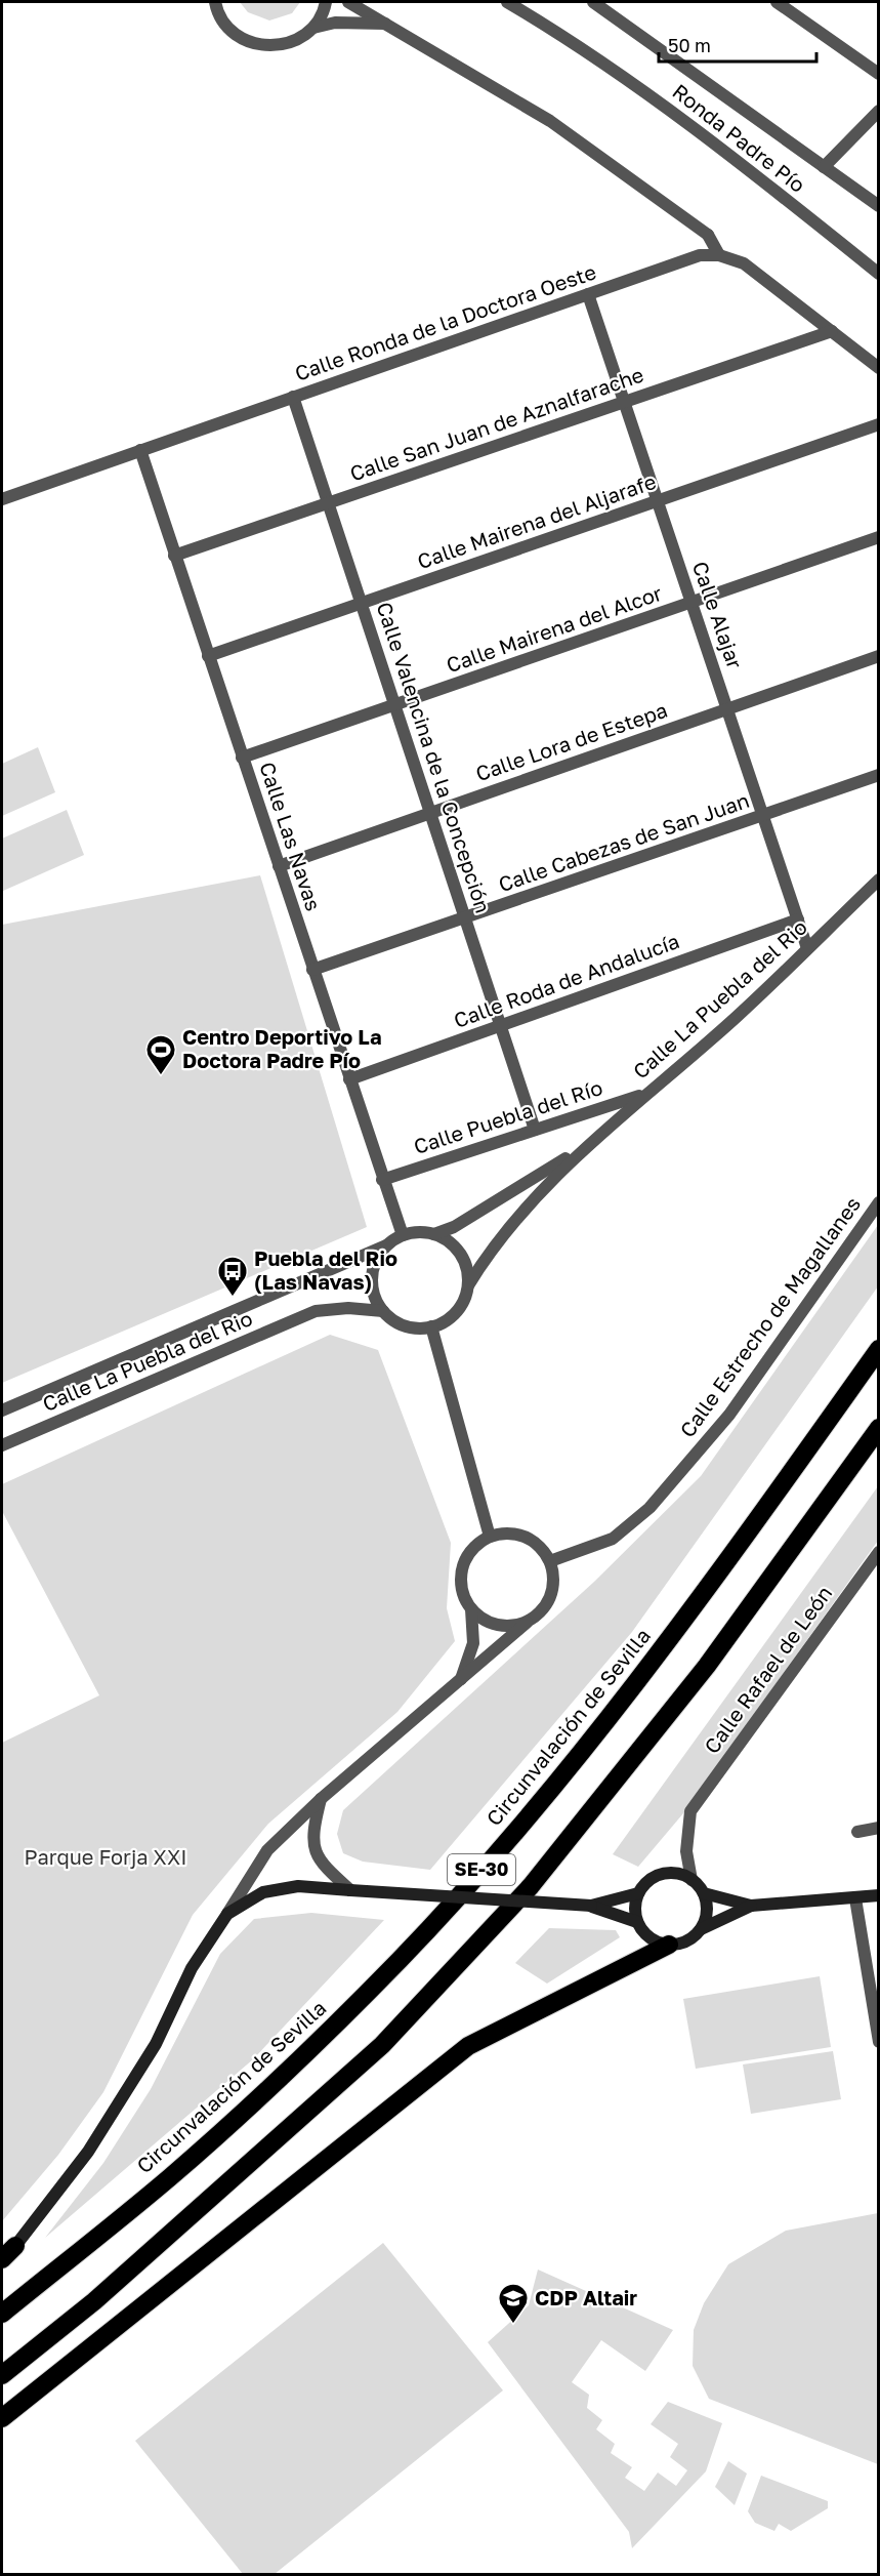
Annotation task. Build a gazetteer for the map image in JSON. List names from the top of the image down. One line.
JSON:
{"streets":{"highway":["Circunvalación de Sevilla","SE-30"],"street":["Ronda Padre Pío","Calle Ronda de la Doctora Oeste","Calle San Juan de Aznalfarache","Calle Mairena del Aljarafe","Calle Alajar","Calle Mairena del Alcor","Calle Lora de Estepa","Calle Valencina de la Concepción","Calle Las Navas","Calle Cabezas de San Juan","Calle Roda de Andalucía","Calle La Puebla del Rio","Calle Puebla del Río","Calle Estrecho de Magallanes","Calle Rafael de León"]},"crossings":[["Calle Ronda de la Doctora Oeste","Calle San Juan de Aznalfarache"],["Calle Ronda de la Doctora Oeste","Calle Alajar"],["Calle Ronda de la Doctora Oeste","Calle Valencina de la Concepción"],["Calle Ronda de la Doctora Oeste","Calle Las Navas"],["Calle San Juan de Aznalfarache","Calle Alajar"],["Calle San Juan de Aznalfarache","Calle Valencina de la Concepción"],["Calle San Juan de Aznalfarache","Calle Las Navas"],["Calle Mairena del Aljarafe","Calle Alajar"],["Calle Mairena del Aljarafe","Calle Valencina de la Concepción"],["Calle Mairena del Aljarafe","Calle Las Navas"],["Calle Alajar","Calle Mairena del Alcor"],["Calle Alajar","Calle Lora de Estepa"],["Calle Alajar","Calle Cabezas de San Juan"],["Calle Alajar","Calle Roda de Andalucía"],["Calle Alajar","Calle La Puebla del Rio"],["Calle Mairena del Alcor","Calle Valencina de la Concepción"],["Calle Mairena del Alcor","Calle Las Navas"],["Calle Lora de Estepa","Calle Valencina de la Concepción"],["Calle Lora de Estepa","Calle Las Navas"],["Calle Valencina de la Concepción","Calle Cabezas de San Juan"],["Calle Valencina de la Concepción","Calle Roda de Andalucía"],["Calle Valencina de la Concepción","Calle Puebla del Río"],["Calle Las Navas","Calle Cabezas de San Juan"],["Calle Las Navas","Calle Roda de Andalucía"],["Calle Las Navas","Calle La Puebla del Rio"],["Calle Las Navas","Calle Puebla del Río"],["Calle La Puebla del Rio","Calle Puebla del Río"]],"parks":["Parque Forja XXI"],"places":{"sports":["Centro Deportivo La Doctora Padre Pío"],"bus stop":["Puebla del Rio (Las Navas)"],"school or university":["CDP Altair"]},"scale_bar":"50 m"}
